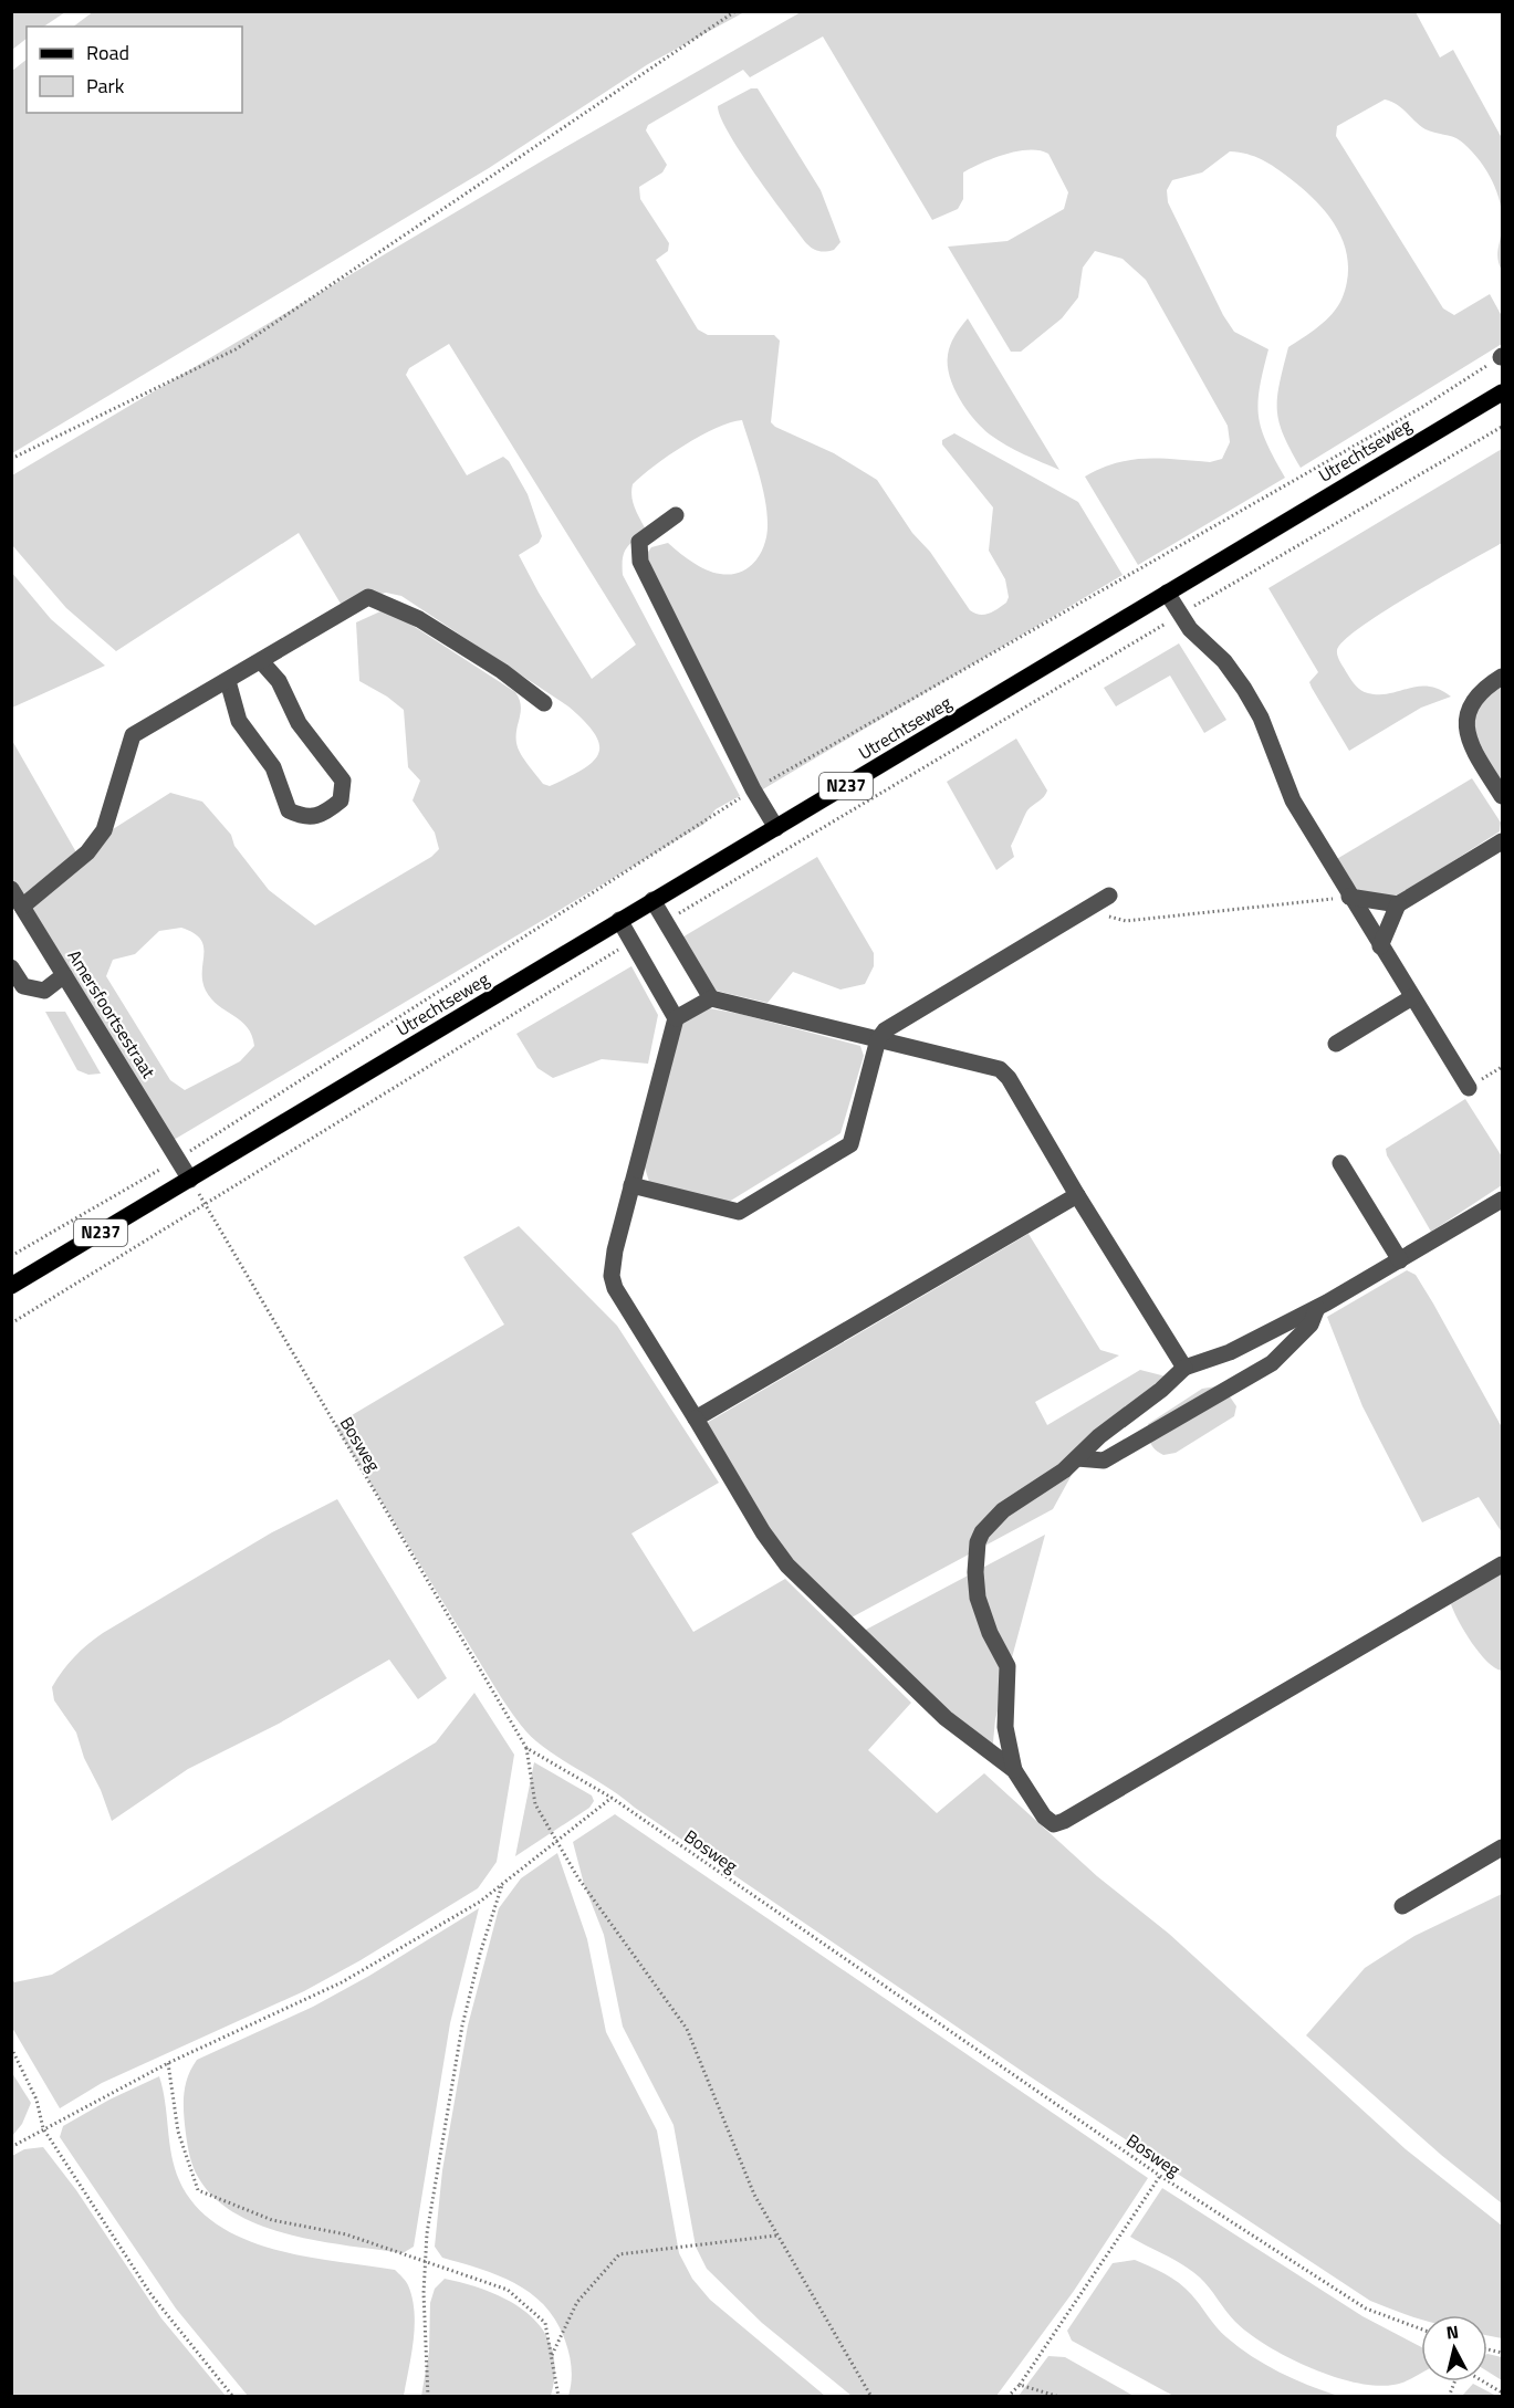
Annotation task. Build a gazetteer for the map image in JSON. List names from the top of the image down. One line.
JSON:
{"streets":{"main road":["Utrechtseweg","N237"],"street":["Amersfoortsestraat"],"path":["Bosweg"]},"crossings":[["Utrechtseweg","N237"],["Utrechtseweg","Amersfoortsestraat"],["Utrechtseweg","Bosweg"],["N237","Amersfoortsestraat"],["N237","Bosweg"],["Amersfoortsestraat","Bosweg"]],"legend":["Road","Park"],"north":"top"}
